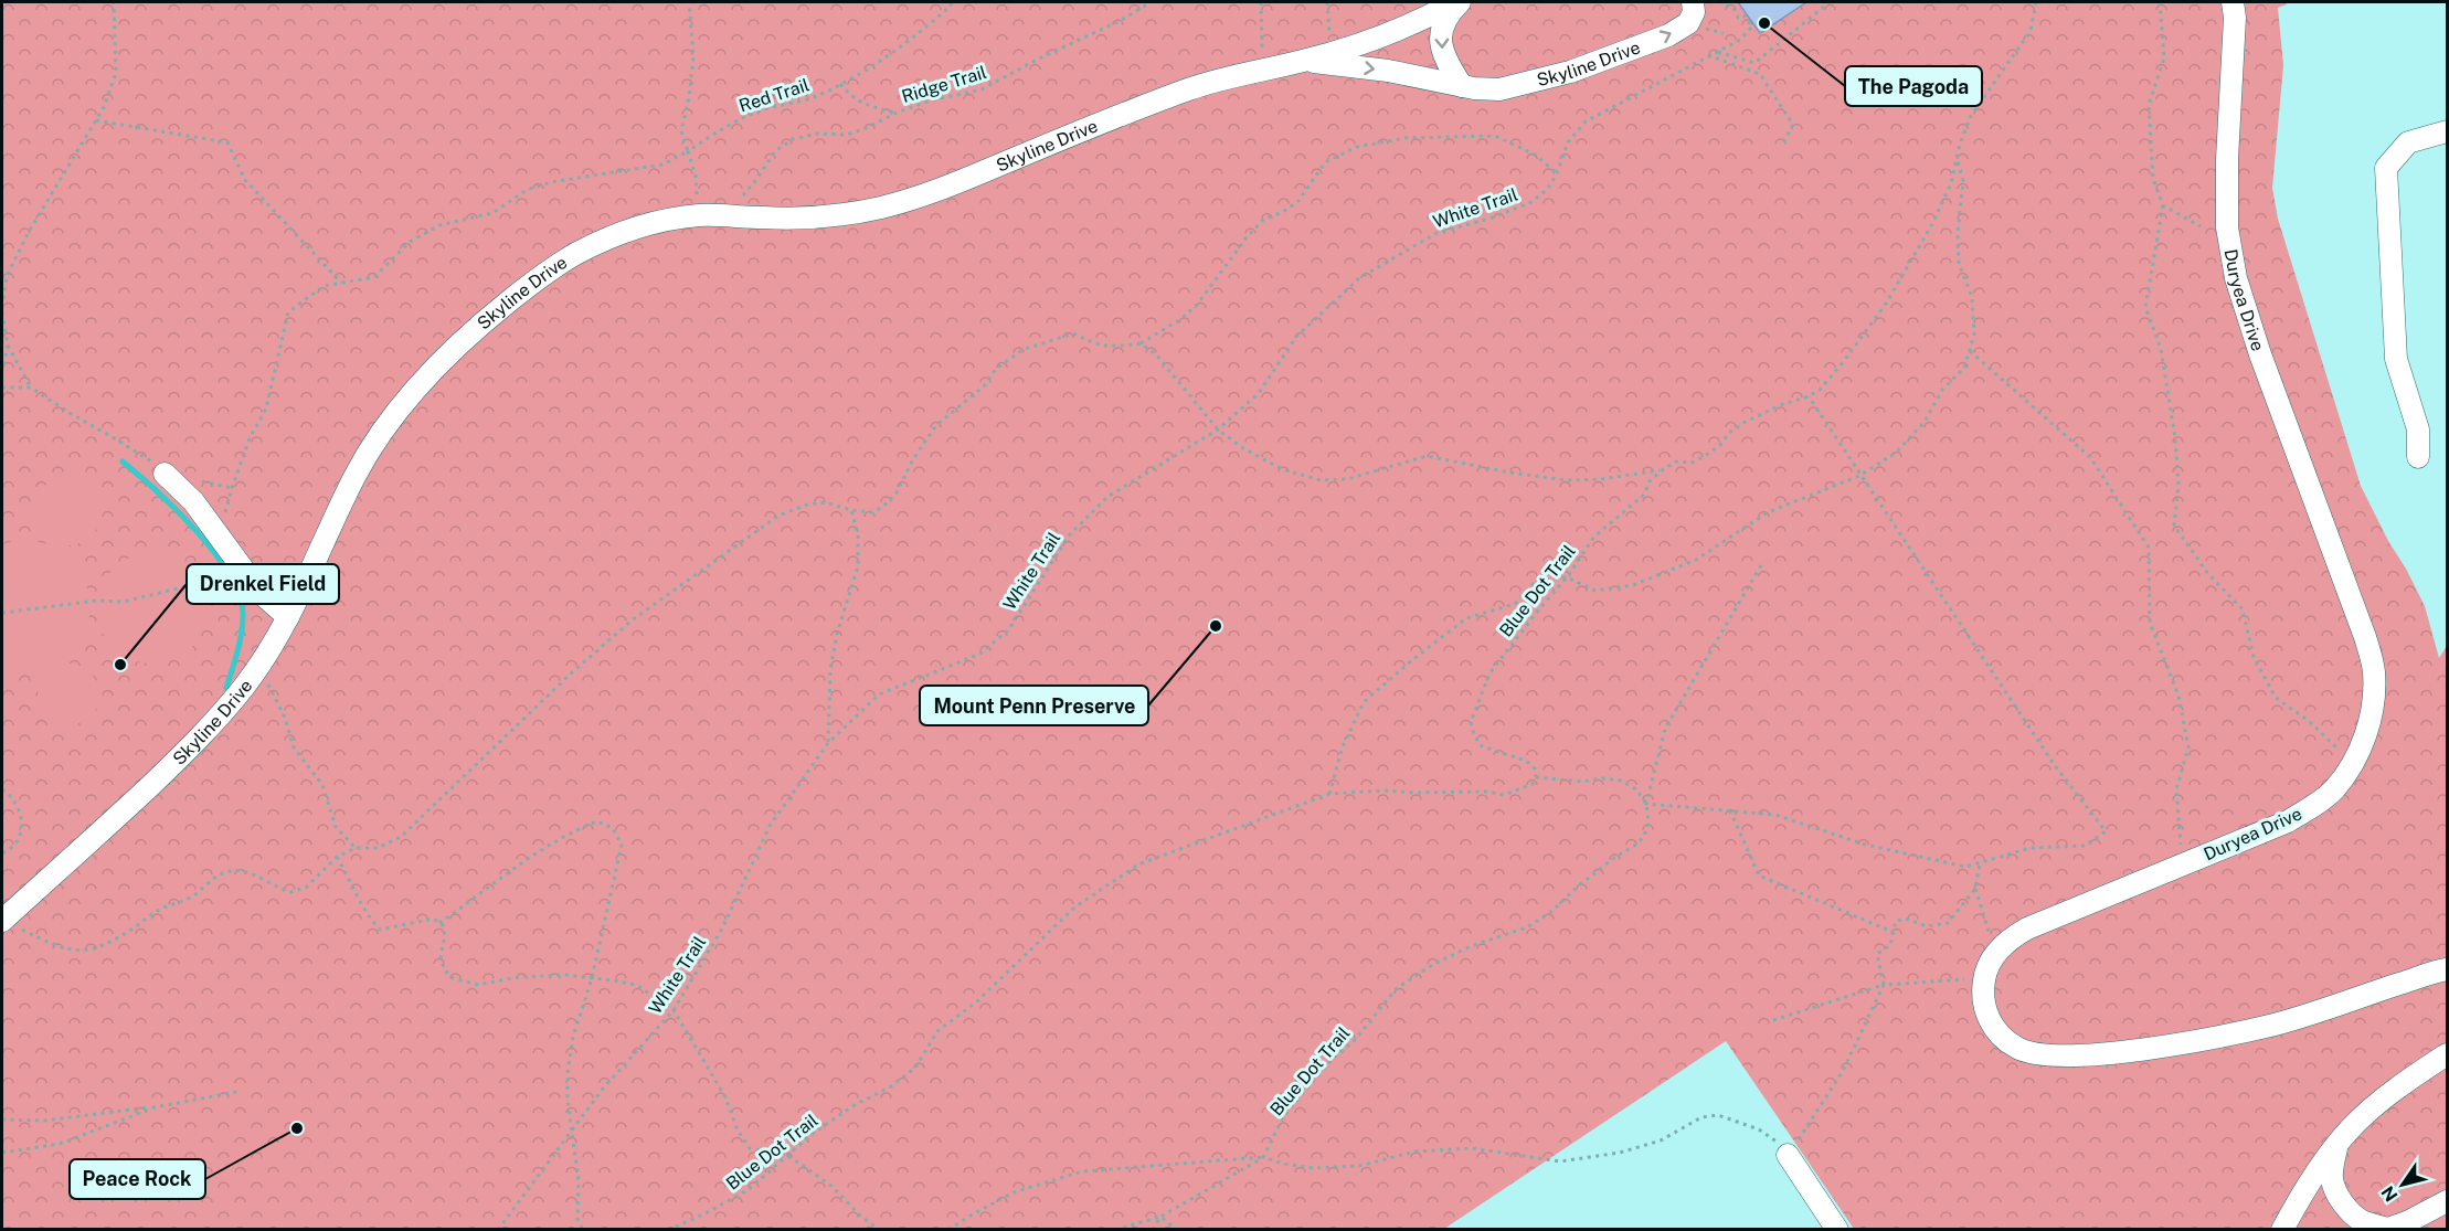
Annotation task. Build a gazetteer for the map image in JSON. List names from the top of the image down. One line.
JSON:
{"streets":{"street":["Skyline Drive","Duryea Drive"],"path":["Ridge Trail","Red Trail","White Trail","Blue Dot Trail"]},"crossings":[["Skyline Drive","Ridge Trail"]],"places":["The Pagoda","Mount Penn Preserve","Drenkel Field","Peace Rock"],"north":"bottom left"}
